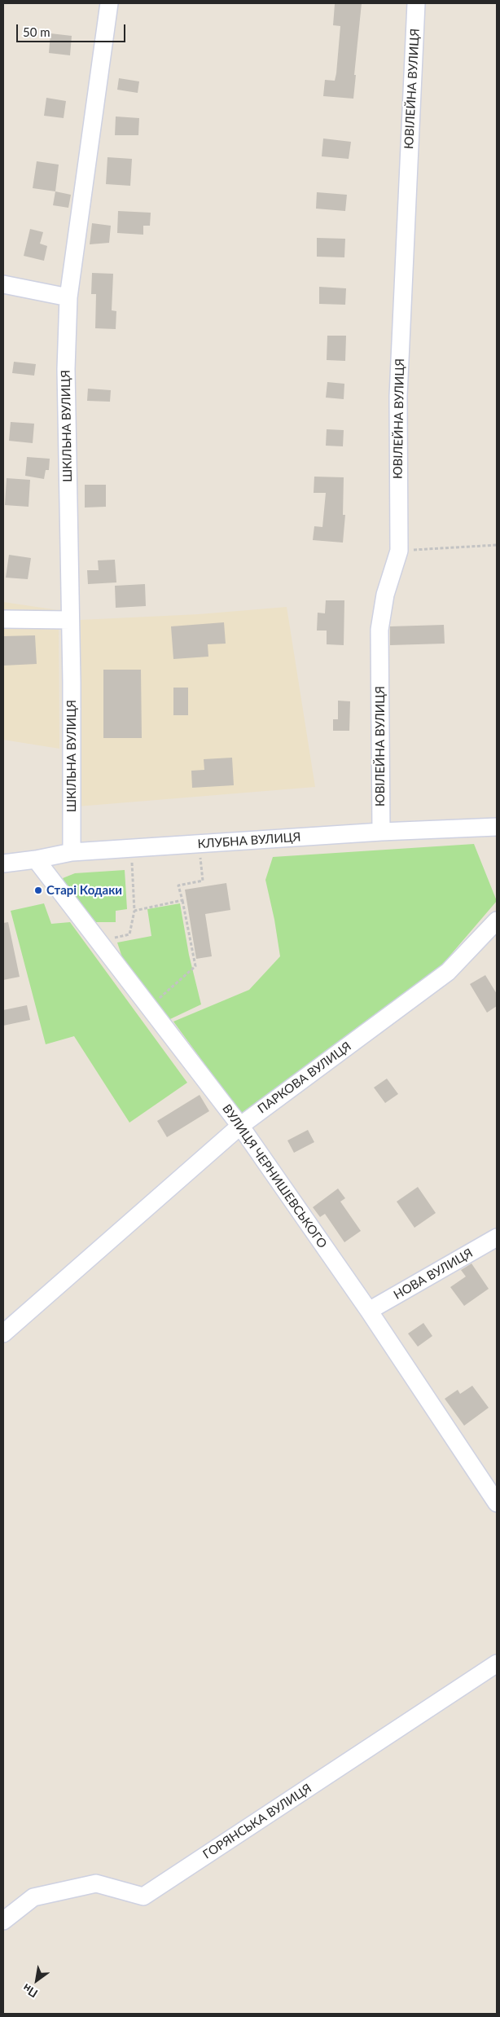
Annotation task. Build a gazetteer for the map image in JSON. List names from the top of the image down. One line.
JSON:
{"streets":{"street":["ЮВІЛЕЙНА ВУЛИЦЯ","ШКІЛЬНА ВУЛИЦЯ","КЛУБНА ВУЛИЦЯ","ПАРКОВА ВУЛИЦЯ","ВУЛИЦЯ ЧЕРНИШЕВСЬКОГО","НОВА ВУЛИЦЯ","ГОРЯНСЬКА ВУЛИЦЯ"]},"crossings":[["ЮВІЛЕЙНА ВУЛИЦЯ","КЛУБНА ВУЛИЦЯ"],["ШКІЛЬНА ВУЛИЦЯ","КЛУБНА ВУЛИЦЯ"],["КЛУБНА ВУЛИЦЯ","ВУЛИЦЯ ЧЕРНИШЕВСЬКОГО"],["ПАРКОВА ВУЛИЦЯ","ВУЛИЦЯ ЧЕРНИШЕВСЬКОГО"],["ВУЛИЦЯ ЧЕРНИШЕВСЬКОГО","НОВА ВУЛИЦЯ"]],"places":["Старі Кодаки"],"scale_bar":"50 m","north":"bottom left"}
